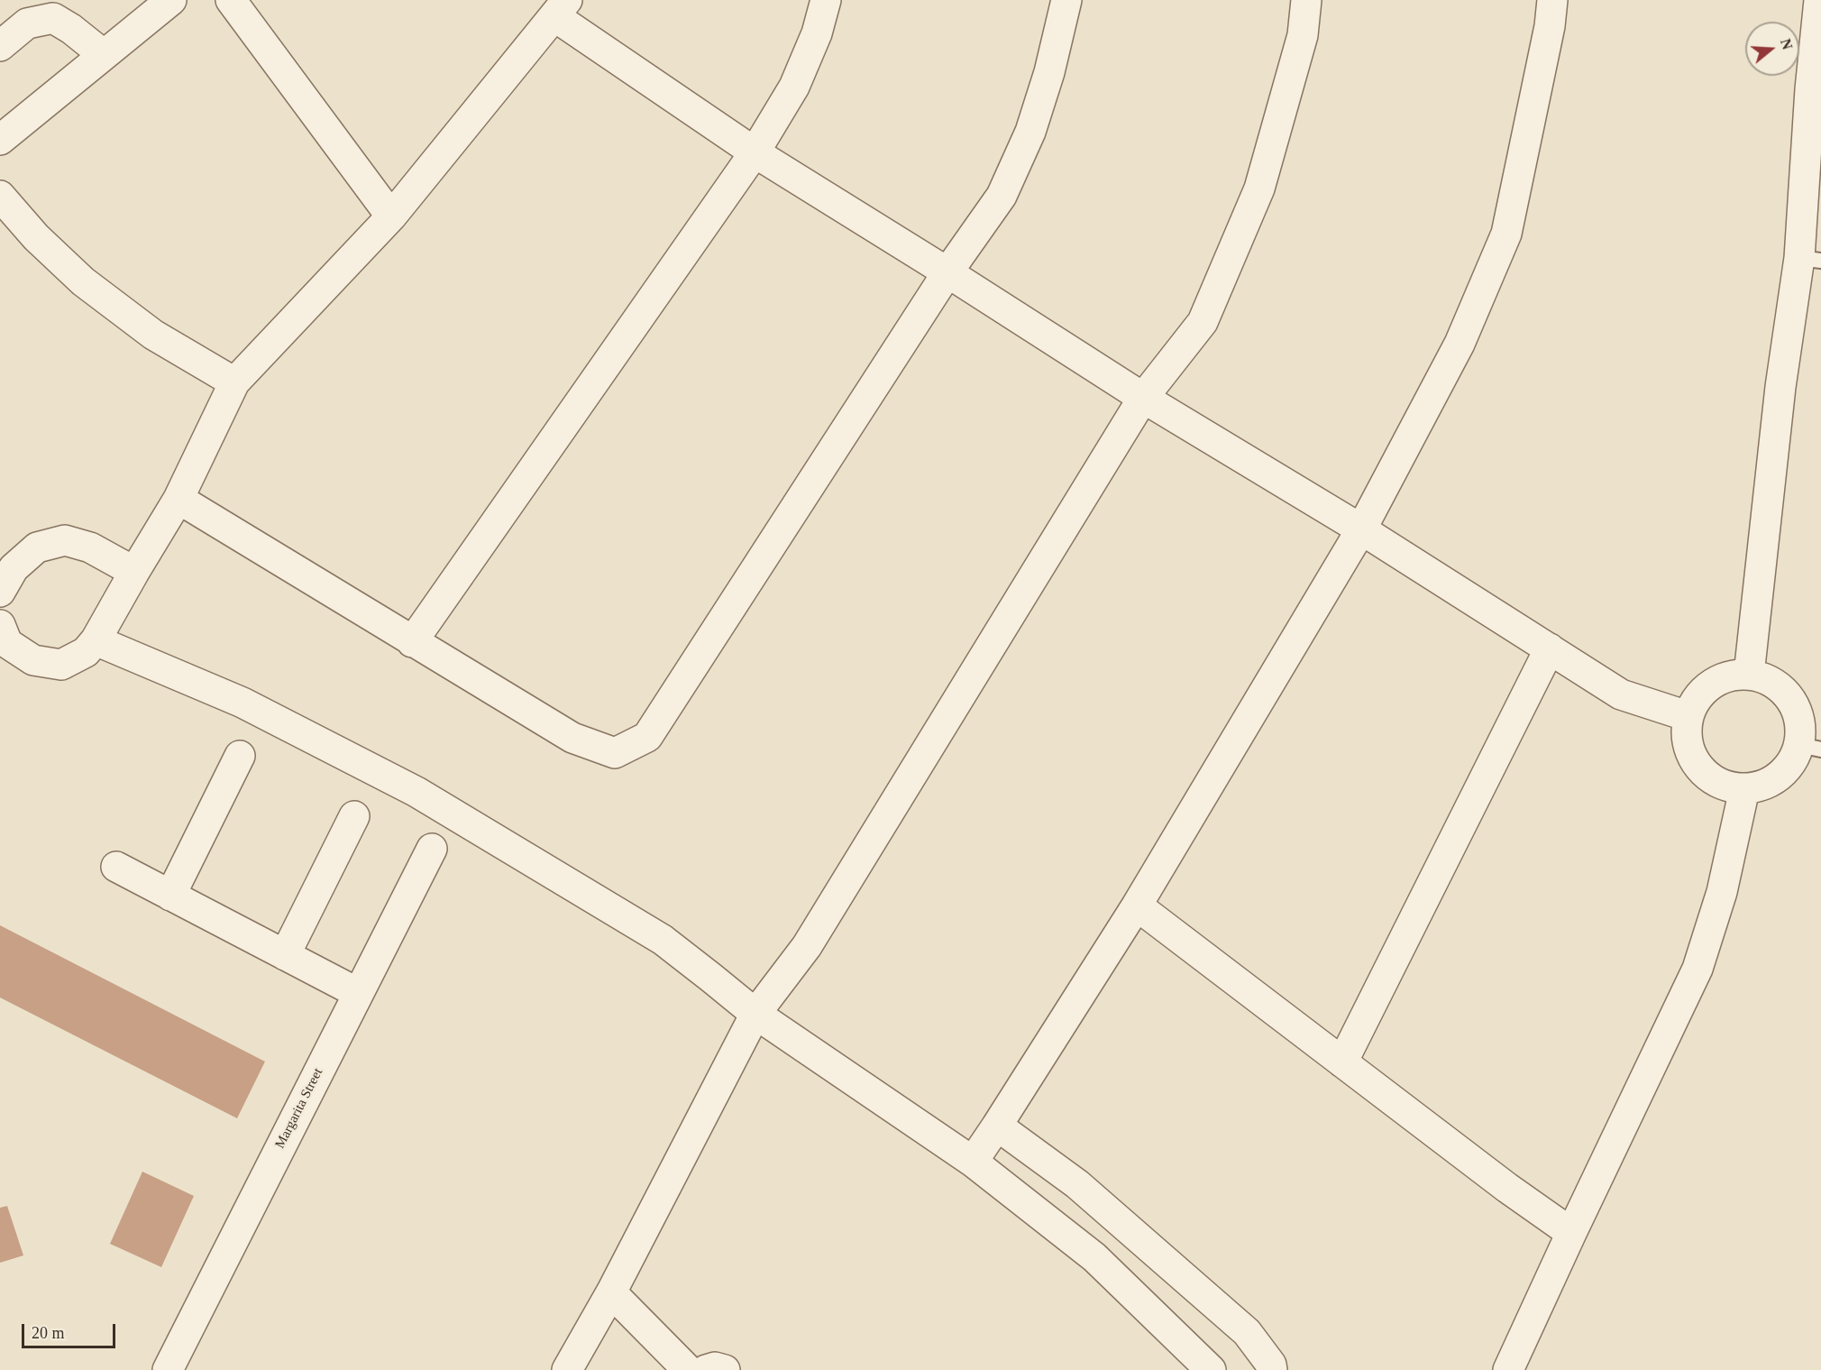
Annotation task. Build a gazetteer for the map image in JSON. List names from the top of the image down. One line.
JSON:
{"streets":{"street":["Margarita Street"]},"scale_bar":"20 m","north":"right"}
